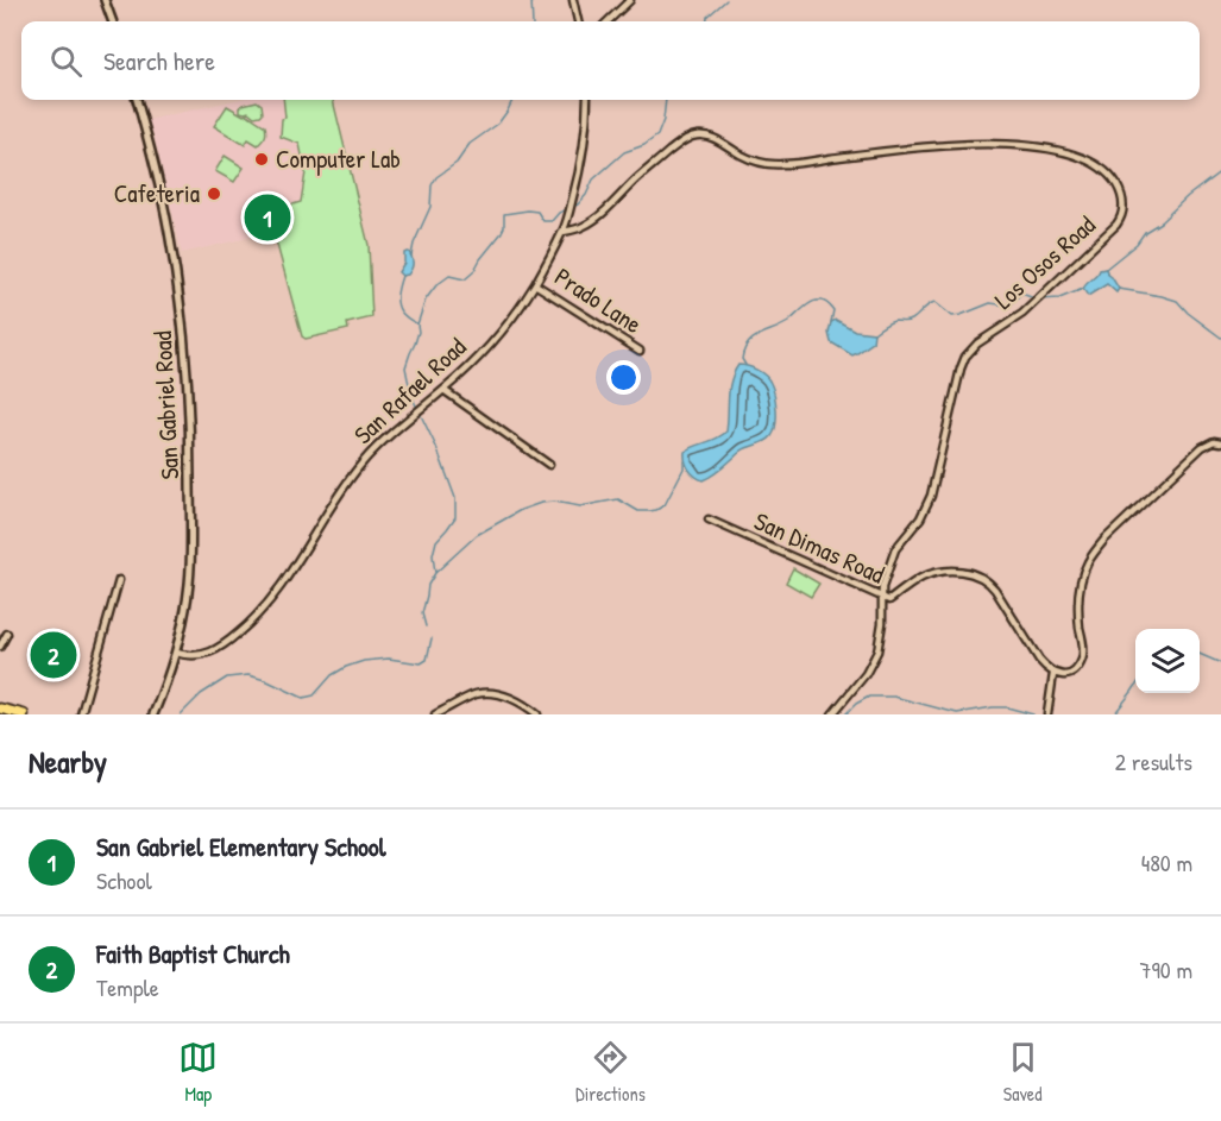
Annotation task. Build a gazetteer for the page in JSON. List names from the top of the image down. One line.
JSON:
{"streets":{"street":["Los Osos Road","Prado Lane","San Rafael Road","San Gabriel Road","San Dimas Road"]},"crossings":[["Los Osos Road","San Rafael Road"],["Los Osos Road","San Dimas Road"],["Prado Lane","San Rafael Road"],["San Rafael Road","San Gabriel Road"]],"places":["Computer Lab","Cafeteria"],"page":{"search":"Search here","pins":["1","2"],"heading":["Nearby","2 results"],"list":[{"mark":"1","name":"San Gabriel Elementary School","note":"School","value":"480 m"},{"mark":"2","name":"Faith Baptist Church","note":"Temple","value":"790 m"}],"nav":["Map","Directions","Saved"]}}
